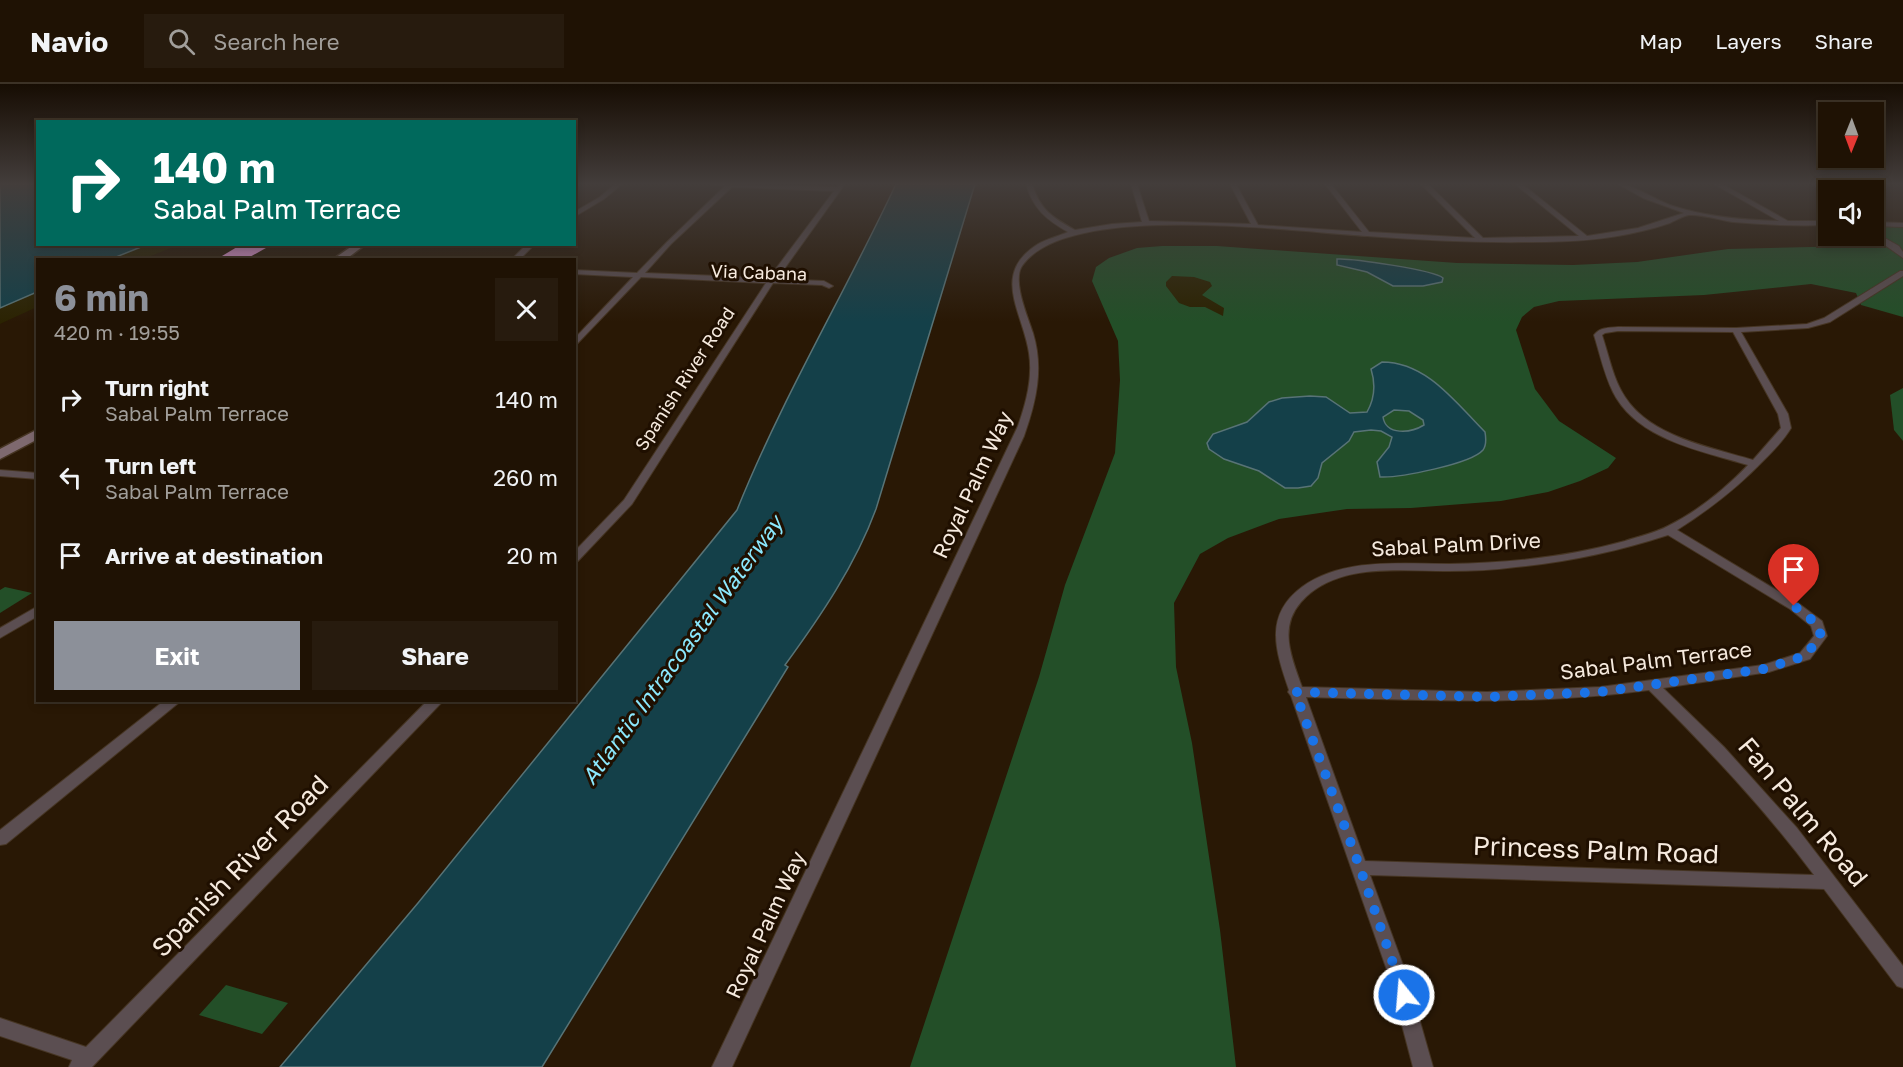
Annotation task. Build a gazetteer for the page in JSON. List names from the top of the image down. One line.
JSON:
{"streets":{"street":["Via Cabana","Spanish River Road","Royal Palm Way","Sabal Palm Drive","Sabal Palm Terrace","Fan Palm Road","Princess Palm Road"]},"crossings":[["Via Cabana","Spanish River Road"],["Sabal Palm Drive","Sabal Palm Terrace"],["Sabal Palm Drive","Princess Palm Road"],["Sabal Palm Terrace","Fan Palm Road"],["Fan Palm Road","Princess Palm Road"]],"water":["Atlantic Intracoastal Waterway"],"north":"bottom","page":{"header":"Navio","search":"Search here","nav":["Map","Layers","Share"],"turn":["140 m","Sabal Palm Terrace"],"heading":["6 min","420 m · 19:55"],"list":[{"name":"Turn right","note":"Sabal Palm Terrace","value":"140 m"},{"name":"Turn left","note":"Sabal Palm Terrace","value":"260 m"},{"name":"Arrive at destination","value":"20 m"}],"buttons":["Exit","Share"]}}
